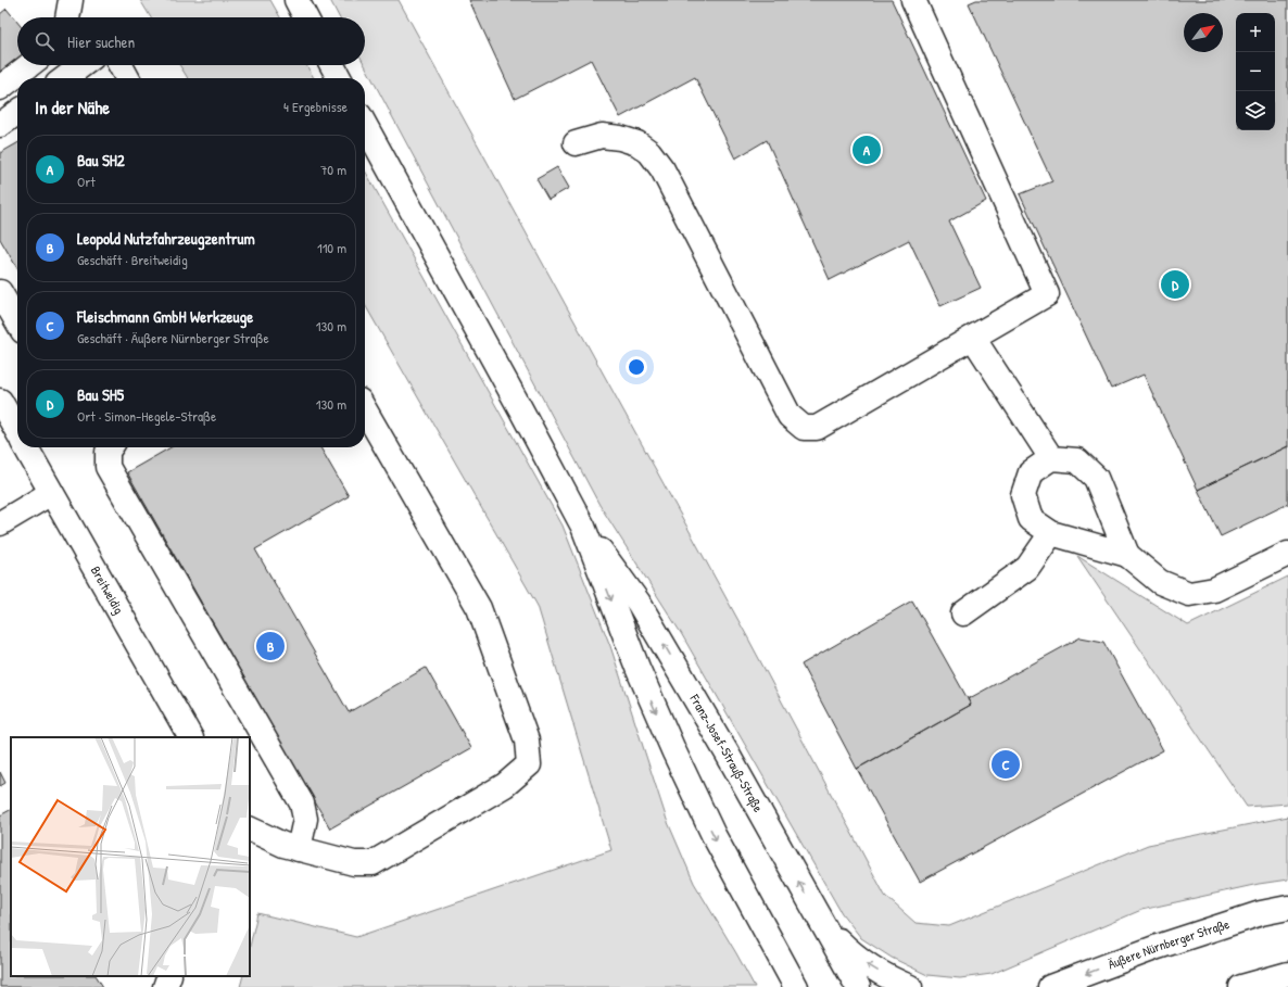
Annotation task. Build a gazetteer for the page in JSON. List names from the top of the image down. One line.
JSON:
{"streets":{"main road":["Breitweidig","Franz-Josef-Strauß-Straße","Äußere Nürnberger Straße"]},"one_way":["Äußere Nürnberger Straße"],"north":"top right","page":{"map_buttons":["+","−"],"search":"Hier suchen","heading":["In der Nähe","4 Ergebnisse"],"pins":["A","D","B","C"],"list":[{"mark":"A","name":"Bau SH2","note":"Ort","value":"70 m"},{"mark":"B","name":"Leopold Nutzfahrzeugzentrum","note":"Geschäft · Breitweidig","value":"110 m"},{"mark":"C","name":"Fleischmann GmbH Werkzeuge","note":"Geschäft · Äußere Nürnberger Straße","value":"130 m"},{"mark":"D","name":"Bau SH5","note":"Ort · Simon-Hegele-Straße","value":"130 m"}]}}
